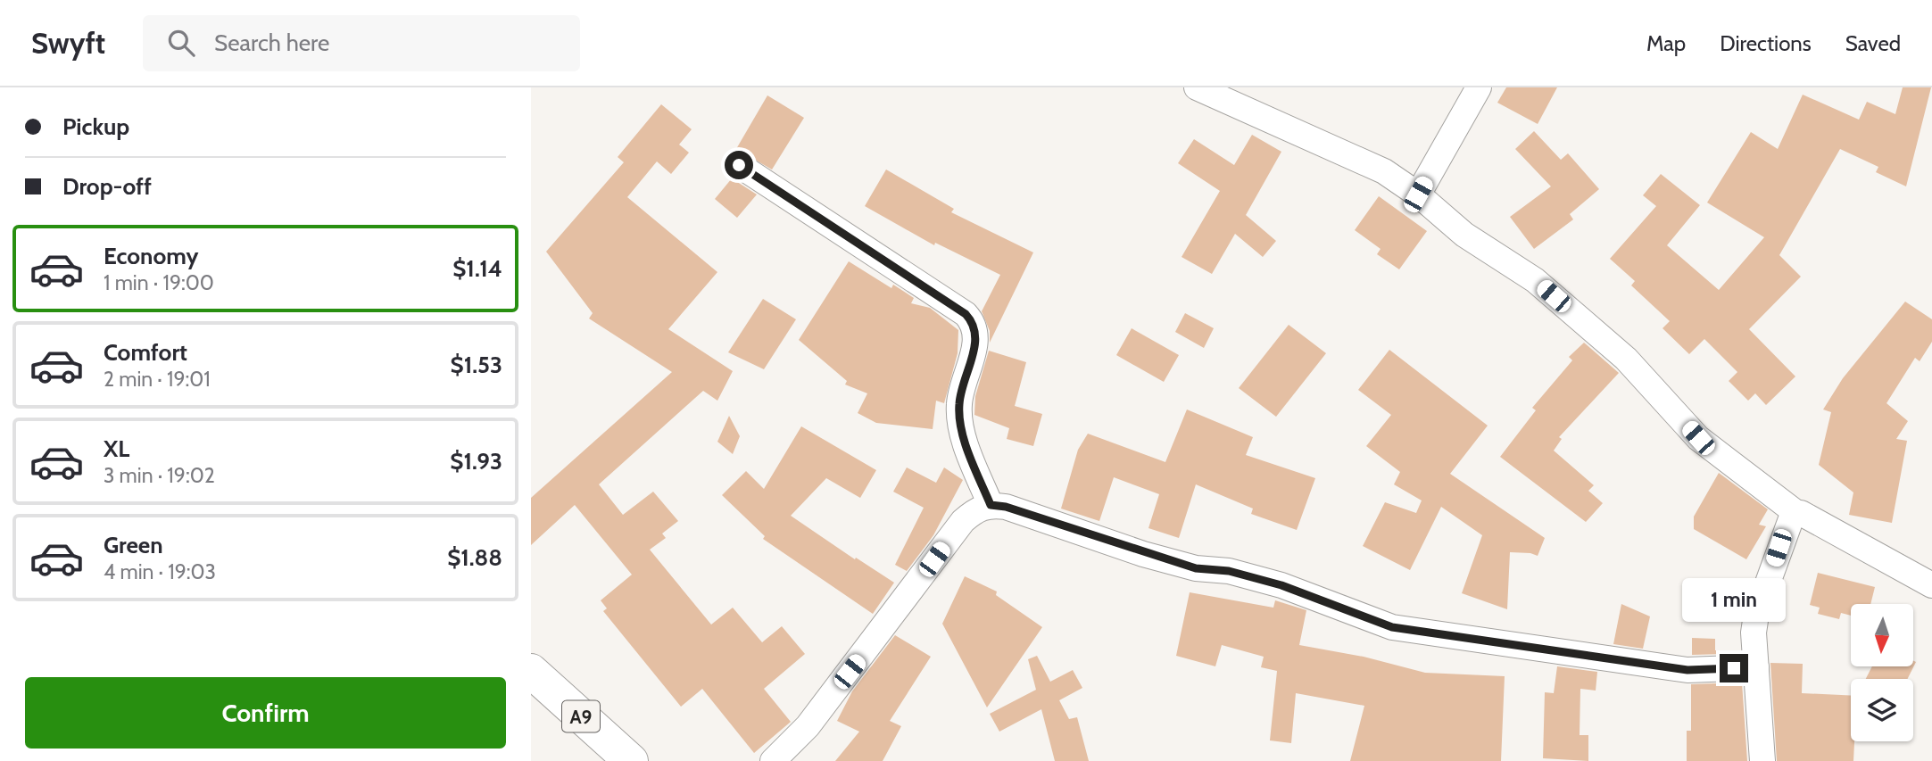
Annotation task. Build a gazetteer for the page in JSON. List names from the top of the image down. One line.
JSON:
{"streets":{"main road":["A9"]},"north":"bottom","page":{"header":"Swyft","search":"Search here","nav":["Map","Directions","Saved"],"banner":["Pickup","Drop-off"],"list":[{"name":"Economy","note":"1 min · 19:00","value":"$1.14"},{"name":"Comfort","note":"2 min · 19:01","value":"$1.53"},{"name":"XL","note":"3 min · 19:02","value":"$1.93"},{"name":"Green","note":"4 min · 19:03","value":"$1.88"}],"bubble":"1 min","buttons":"Confirm"}}
